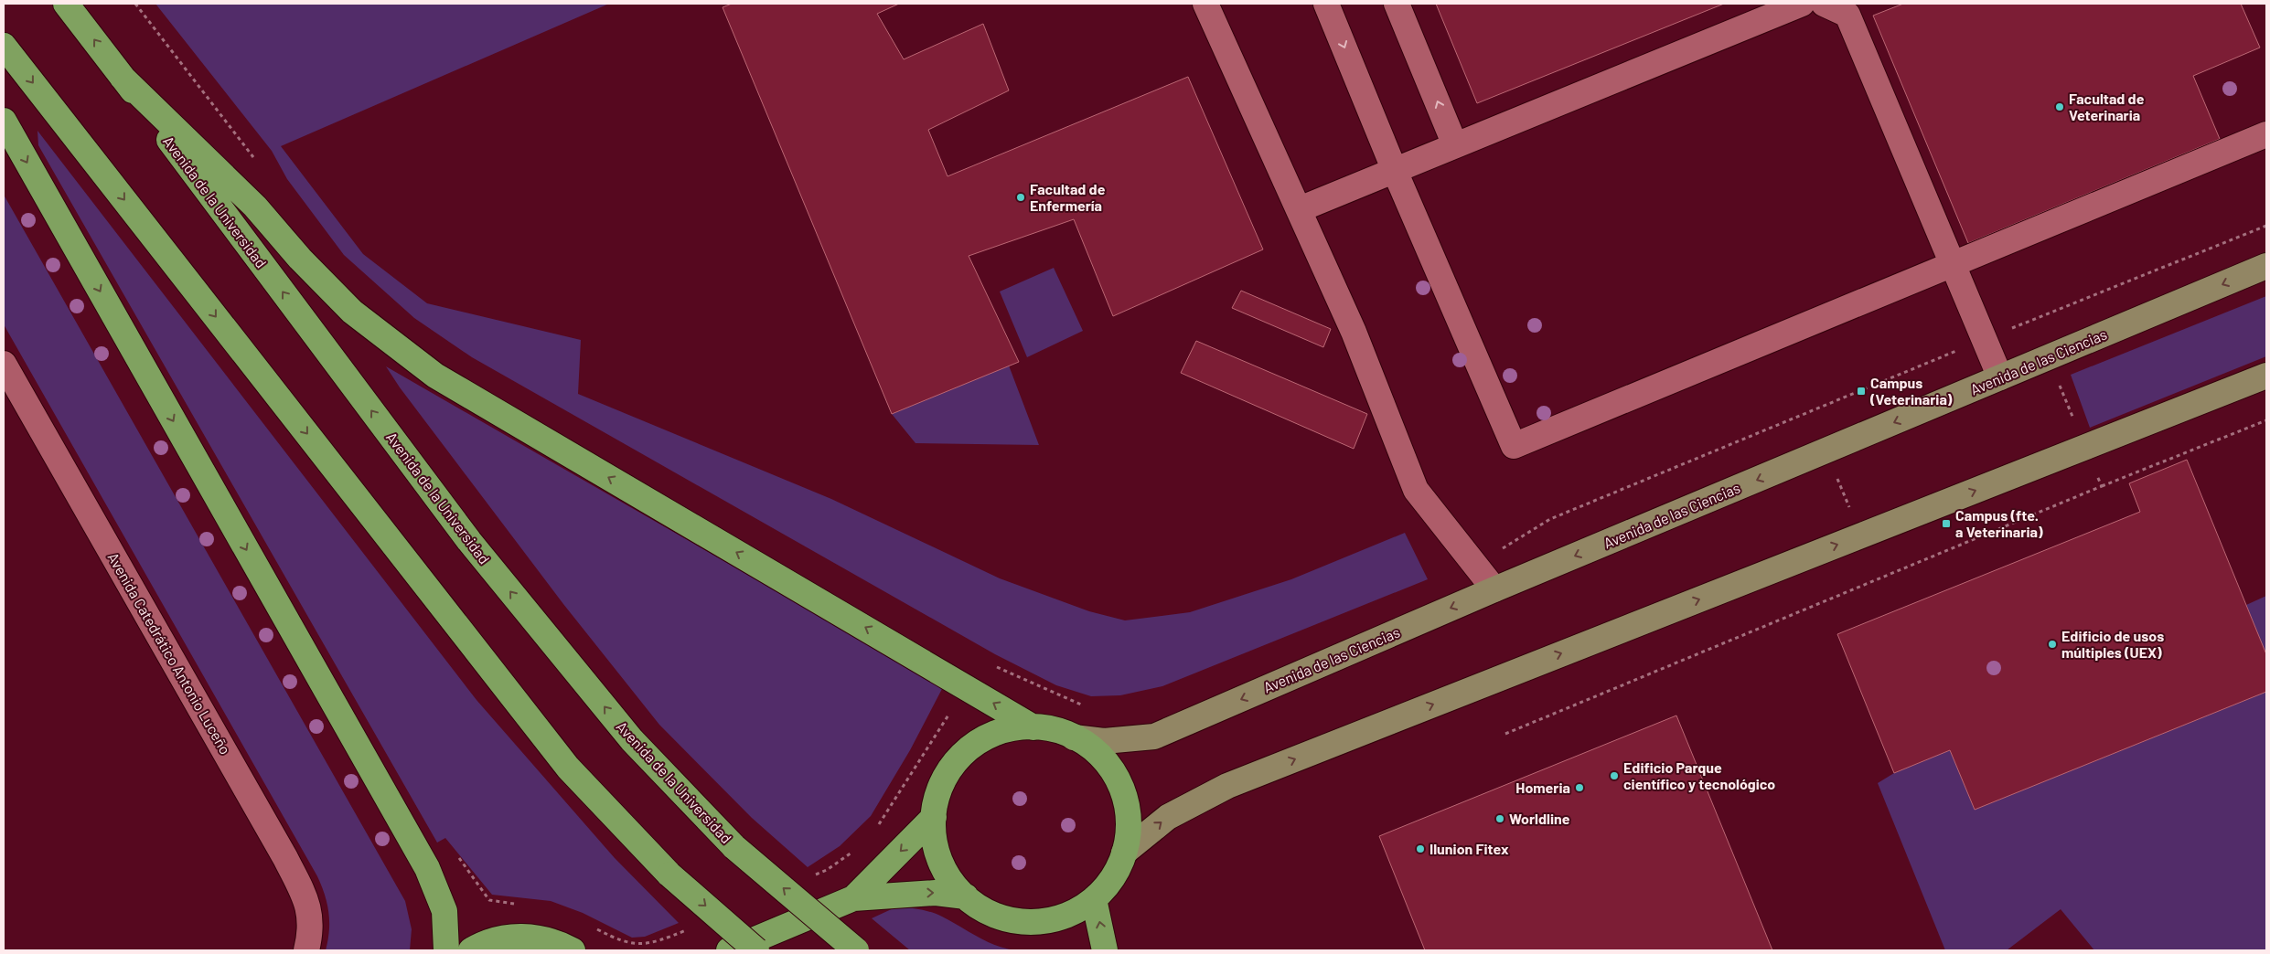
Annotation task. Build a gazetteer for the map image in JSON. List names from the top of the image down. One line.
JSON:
{"streets":{"highway":["Avenida de la Universidad"],"main road":["Avenida de las Ciencias"],"street":["Avenida Catedrático Antonio Luceño"]},"places":{"other":["Facultad de Veterinaria","Facultad de Enfermería","Edificio de usos múltiples (UEX)","Edificio Parque científico y tecnológico","Homeria","Worldline","Ilunion Fitex"],"transit":["Campus (Veterinaria)","Campus (fte. a Veterinaria)"]}}
